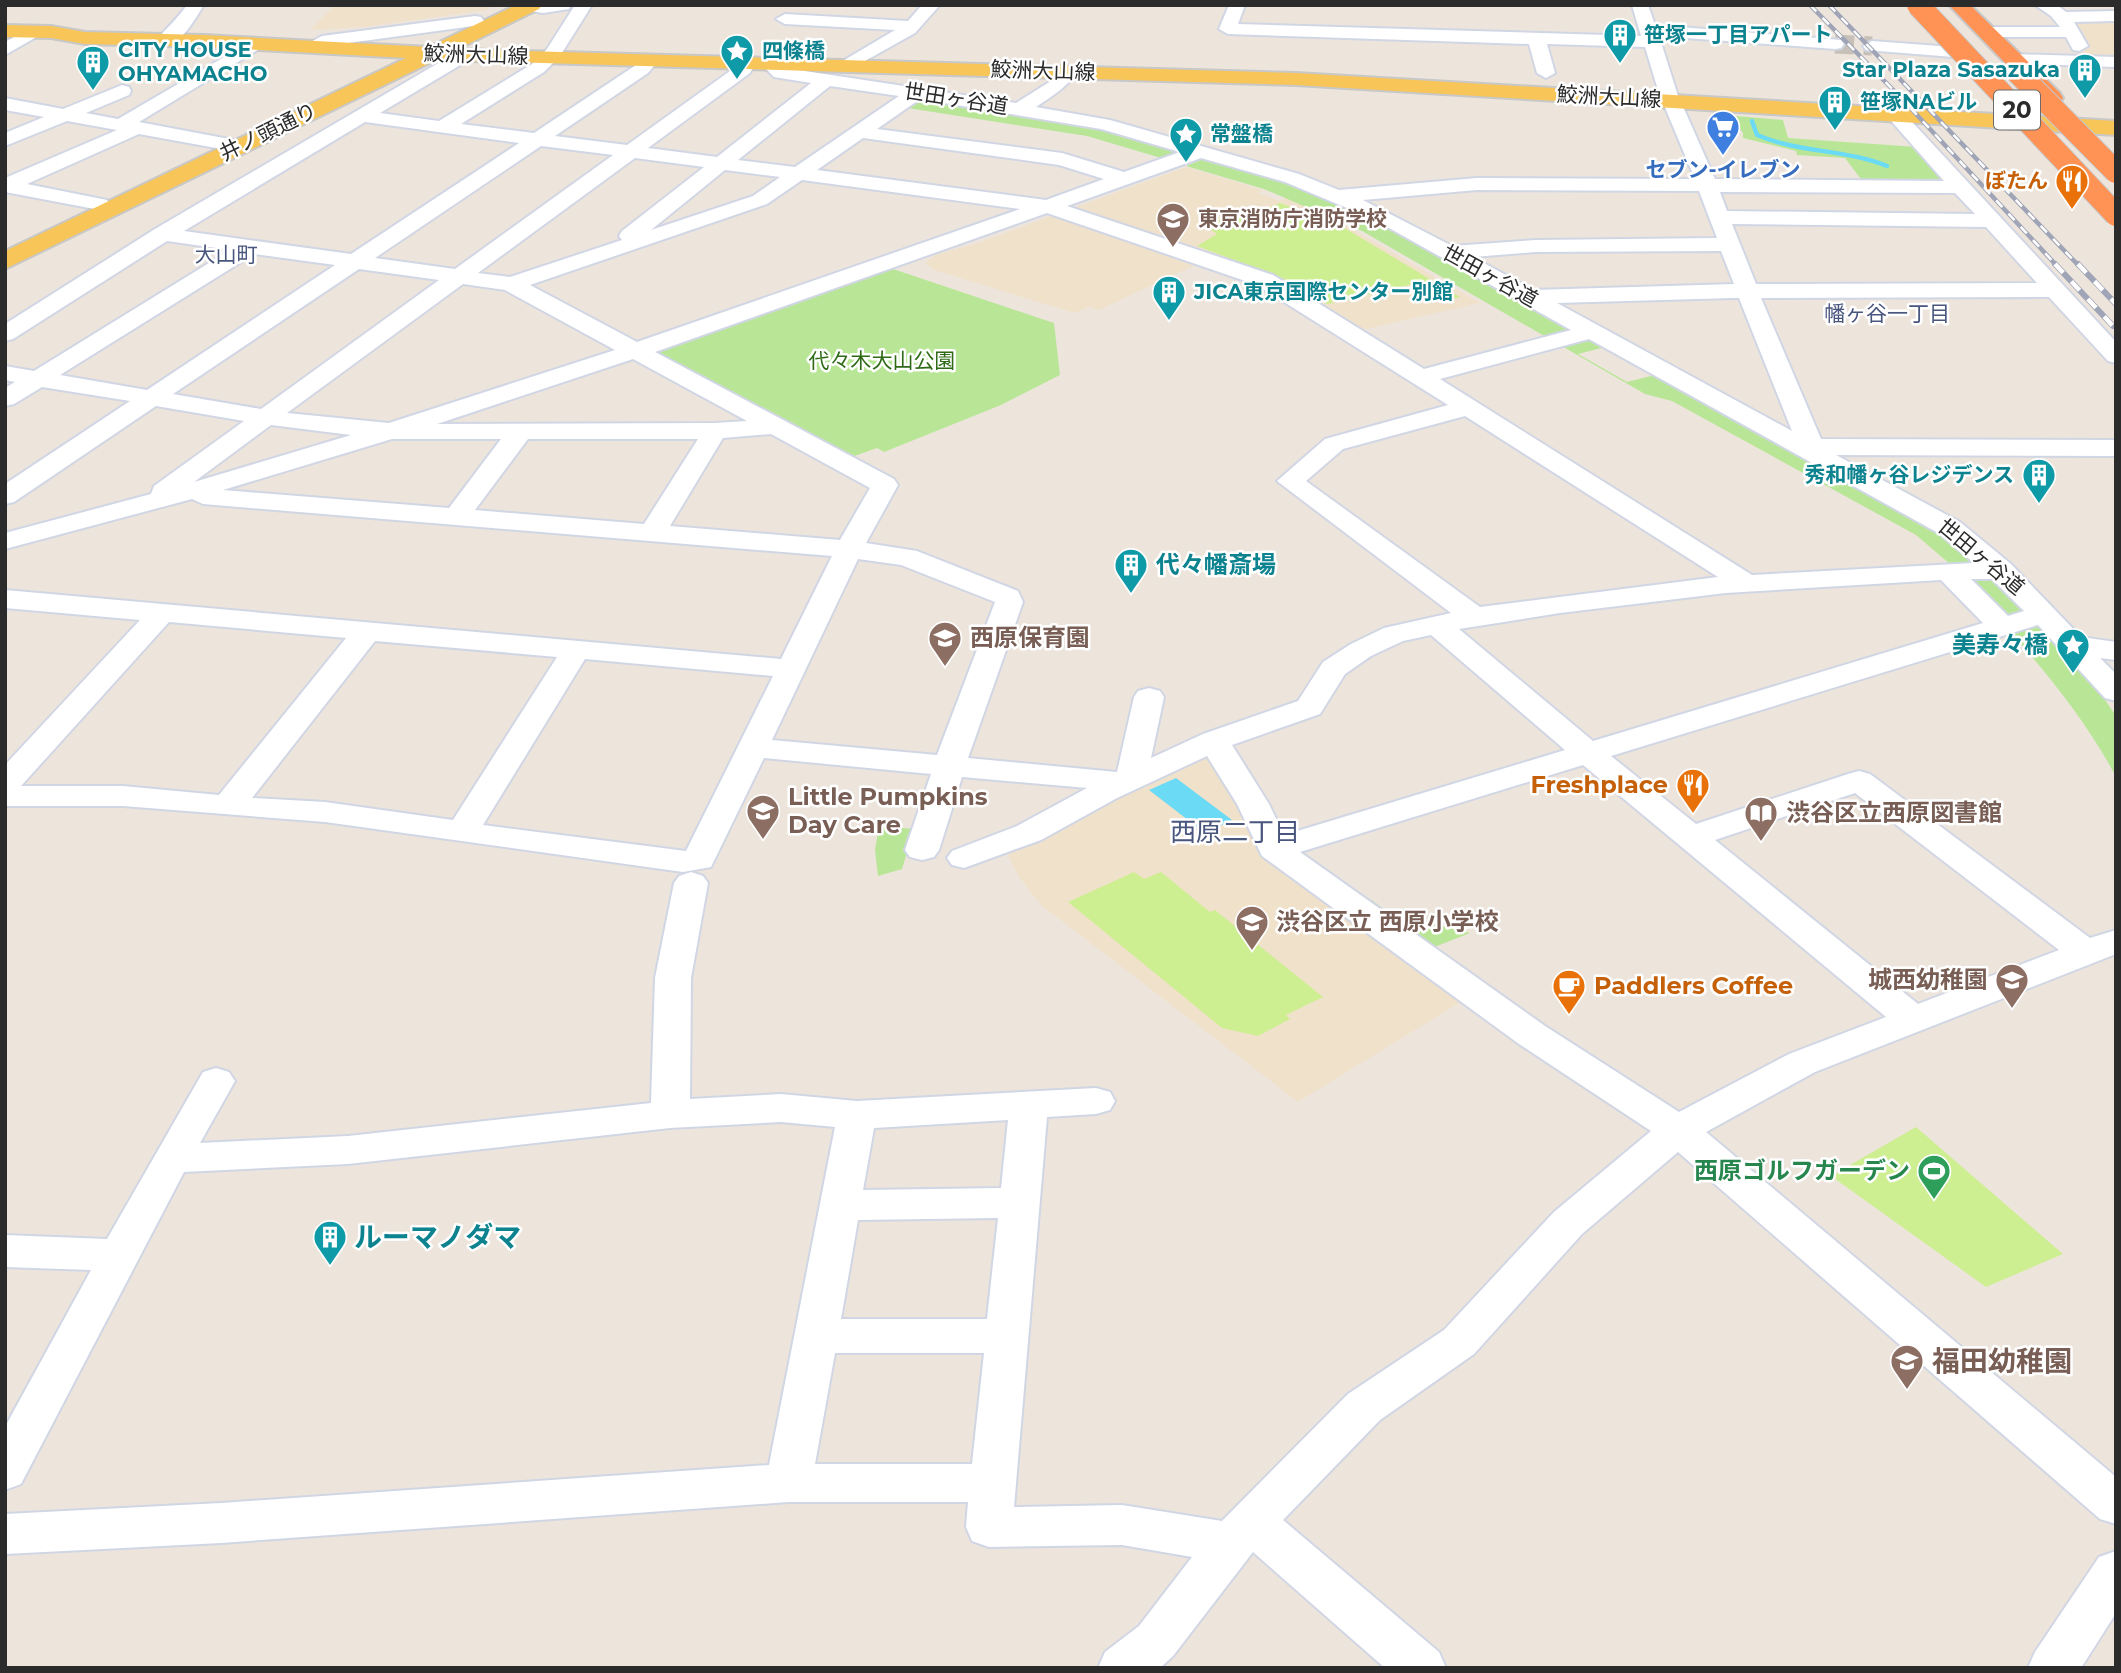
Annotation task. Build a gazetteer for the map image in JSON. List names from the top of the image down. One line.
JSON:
{"streets":{"highway":["20"],"main road":["鮫洲大山線","井ノ頭通り"],"street":["世田ヶ谷道"]},"crossings":[["鮫洲大山線","世田ヶ谷道"],["鮫洲大山線","20"],["鮫洲大山線","井ノ頭通り"]],"districts":["大山町","幡ヶ谷一丁目","西原二丁目"],"parks":["代々木大山公園"],"places":{"building":["笹塚一丁目アパート","CITY HOUSE OHYAMACHO","Star Plaza Sasazuka","笹塚NAビル","JICA東京国際センター別館","秀和幡ヶ谷レジデンス","代々幡斎場","ルーマノダマ"],"place":["四條橋","常盤橋","美寿々橋"],"supermarket":["セブン-イレブン"],"restaurant":["ぼたん","Freshplace"],"school or university":["東京消防庁消防学校","西原保育園","Little Pumpkins Day Care","渋谷区立 西原小学校","城西幼稚園","福田幼稚園"],"library":["渋谷区立西原図書館"],"cafe":["Paddlers Coffee"],"sports":["西原ゴルフガーデン"]}}
